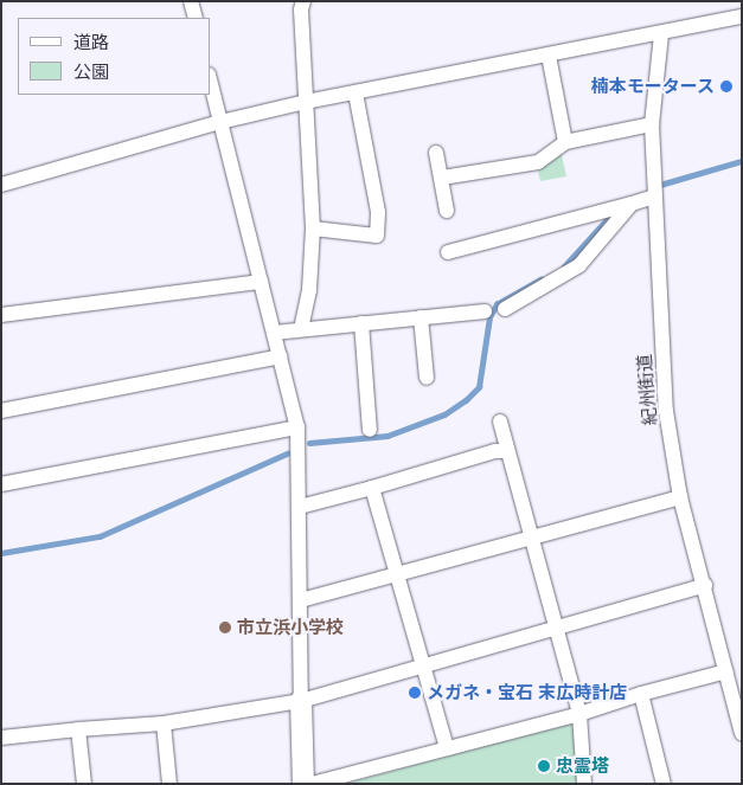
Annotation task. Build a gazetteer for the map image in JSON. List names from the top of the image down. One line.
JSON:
{"streets":{"street":["紀州街道"]},"places":["楠本モータース","市立浜小学校","メガネ・宝石 末広時計店","忠霊塔"],"legend":["道路","公園"]}
